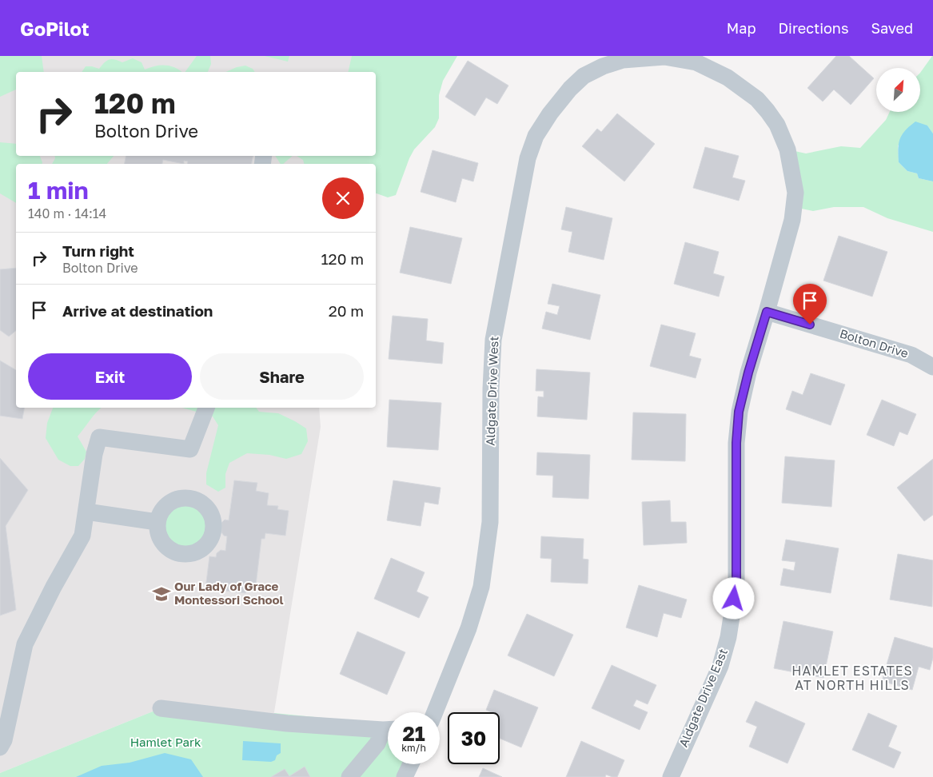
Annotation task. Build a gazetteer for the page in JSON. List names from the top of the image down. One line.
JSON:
{"streets":{"street":["Bolton Drive","Aldgate Drive West","Aldgate Drive East"]},"crossings":[["Bolton Drive","Aldgate Drive East"],["Aldgate Drive West","Aldgate Drive East"]],"districts":["HAMLET ESTATES AT NORTH HILLS"],"parks":["Hamlet Park"],"places":{"school or university":["Our Lady of Grace Montessori School"]},"north":"top right","page":{"header":"GoPilot","nav":["Map","Directions","Saved"],"turn":["120 m","Bolton Drive"],"heading":["1 min","140 m · 14:14"],"list":[{"name":"Turn right","note":"Bolton Drive","value":"120 m"},{"name":"Arrive at destination","value":"20 m"}],"buttons":["Exit","Share"],"speed":"21 km/h","limit":"30"}}
